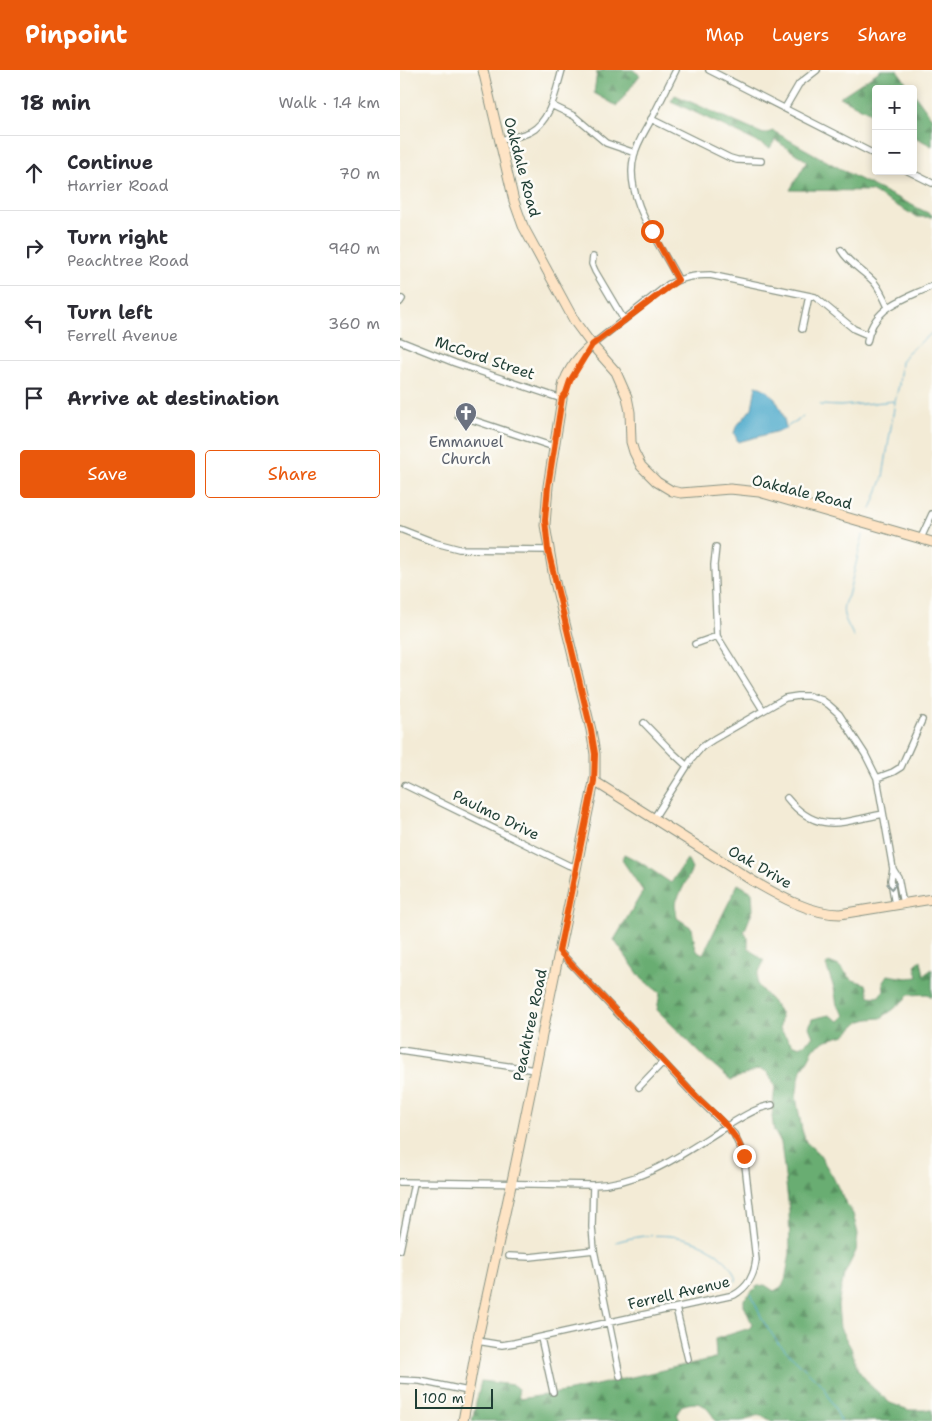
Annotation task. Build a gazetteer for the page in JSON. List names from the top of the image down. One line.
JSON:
{"streets":{"street":["Oakdale Road","McCord Street","Paulmo Drive","Oak Drive","Peachtree Road","Ferrell Avenue"]},"crossings":[["Oakdale Road","Peachtree Road"],["McCord Street","Peachtree Road"],["Paulmo Drive","Peachtree Road"],["Oak Drive","Peachtree Road"],["Peachtree Road","Ferrell Avenue"]],"places":{"church":["Emmanuel Church"]},"scale_bar":"100 m","page":{"header":"Pinpoint","nav":["Map","Layers","Share"],"heading":["18 min","Walk · 1.4 km"],"map_buttons":["+","−"],"list":[["Continue","Harrier Road","70 m"],["Turn right","Peachtree Road","940 m"],["Turn left","Ferrell Avenue","360 m"],"Arrive at destination"],"buttons":["Save","Share"],"scale":"100 m"}}
